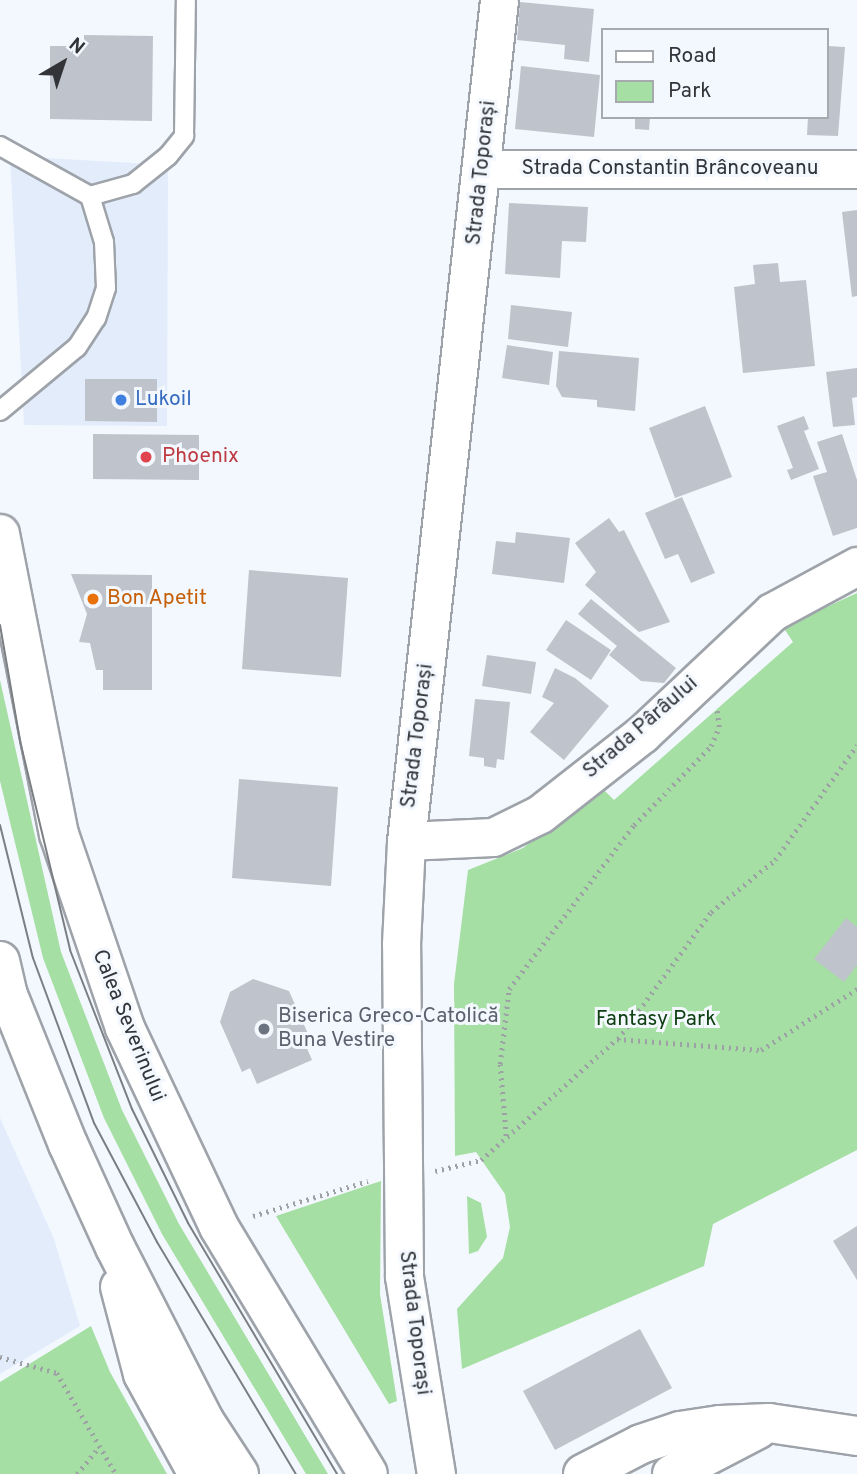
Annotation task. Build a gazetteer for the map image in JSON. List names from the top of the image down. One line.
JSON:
{"streets":{"main road":["Calea Severinului"],"street":["Strada Constantin Brâncoveanu","Strada Toporași","Strada Pârâului"]},"crossings":[["Strada Constantin Brâncoveanu","Strada Toporași"],["Strada Toporași","Strada Pârâului"]],"parks":["Fantasy Park"],"places":["Lukoil","Phoenix","Bon Apetit","Biserica Greco-Catolică Buna Vestire"],"legend":["Road","Park"],"north":"top right"}
